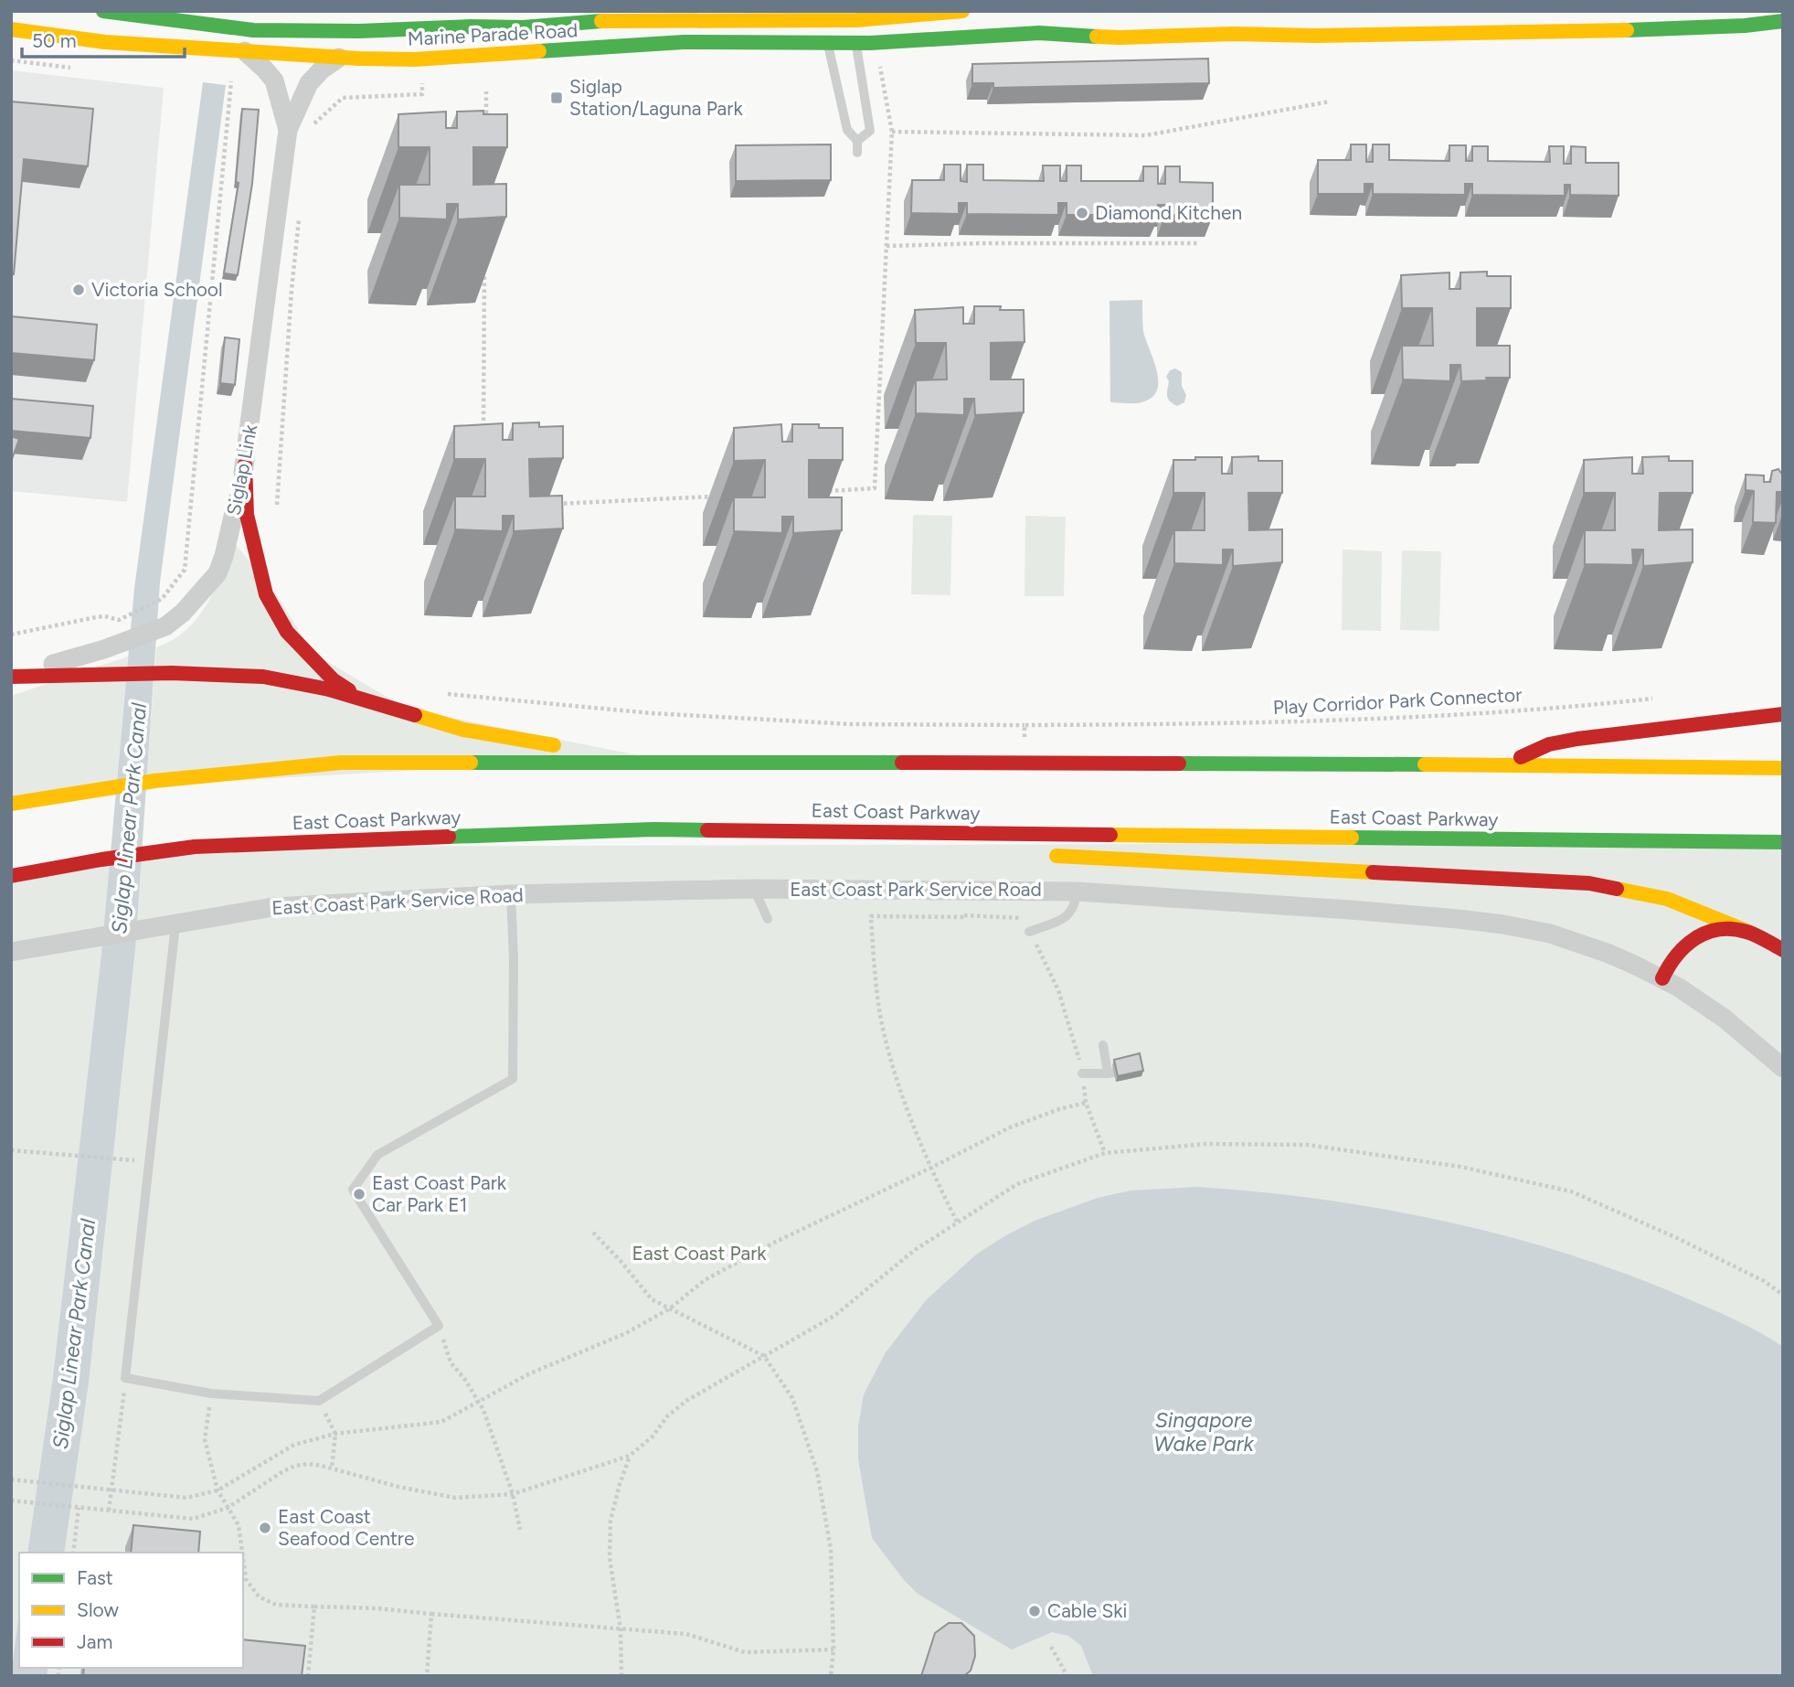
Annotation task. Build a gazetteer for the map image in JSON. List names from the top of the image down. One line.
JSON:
{"streets":{"main road":["Marine Parade Road","East Coast Parkway"],"street":["Siglap Link","East Coast Park Service Road"],"path":["Play Corridor Park Connector"]},"crossings":[["Marine Parade Road","Siglap Link"]],"water":["Siglap Linear Park Canal","Singapore Wake Park"],"parks":["East Coast Park"],"places":{"transit":["Siglap Station/Laguna Park"],"other":["Diamond Kitchen","Victoria School","East Coast Park Car Park E1","East Coast Seafood Centre","Cable Ski"]},"legend":["Fast","Slow","Jam"],"scale_bar":"50 m"}
